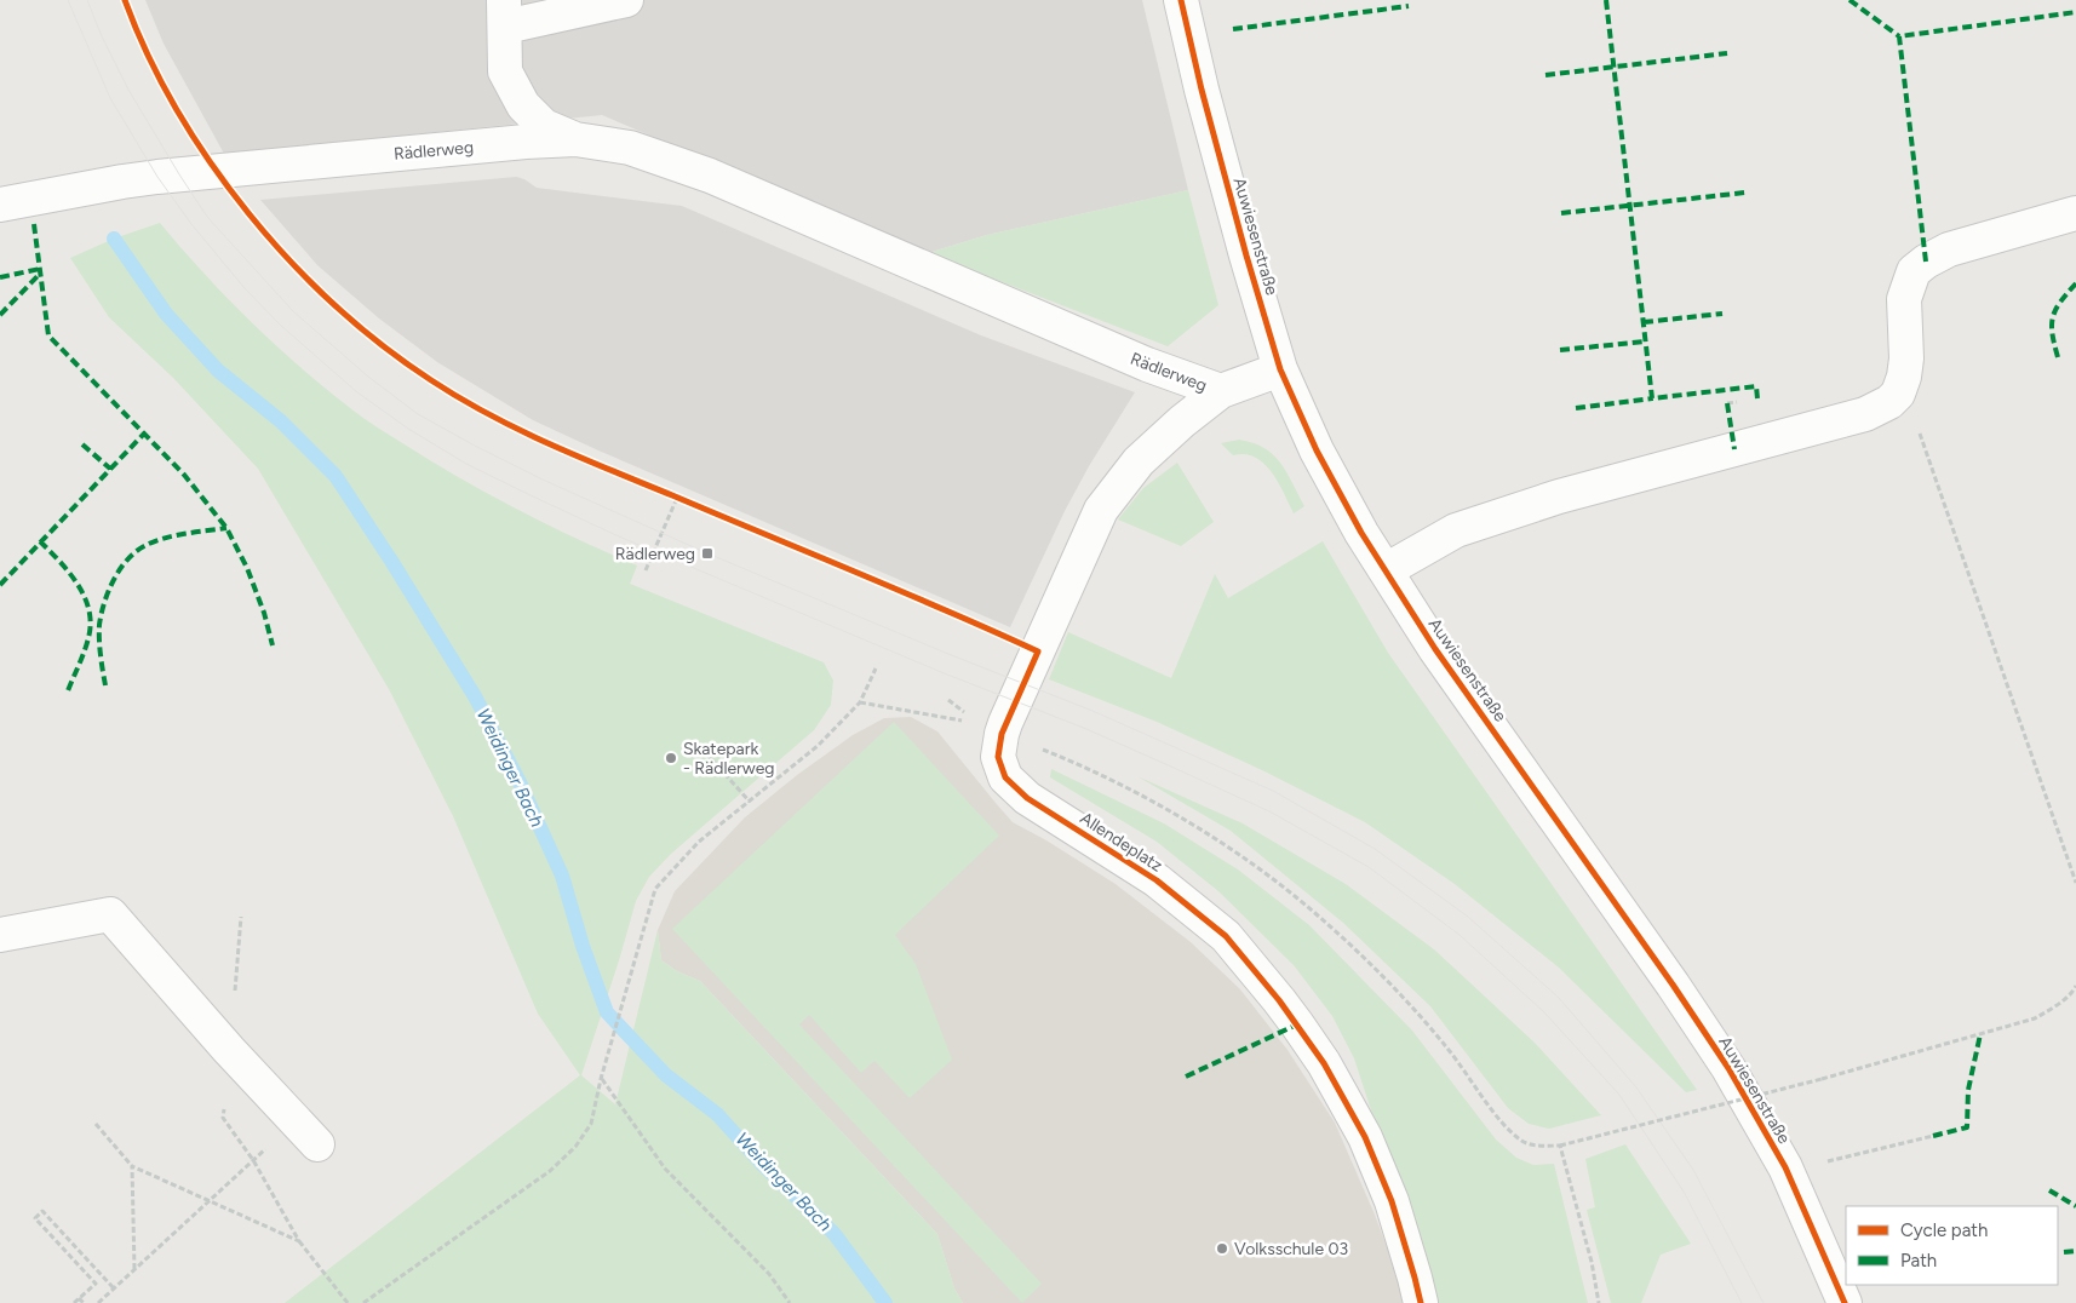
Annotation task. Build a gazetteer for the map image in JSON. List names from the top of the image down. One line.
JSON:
{"streets":{"street":["Rädlerweg","Auwiesenstraße","Allendeplatz"]},"crossings":[["Rädlerweg","Allendeplatz"],["Auwiesenstraße","Allendeplatz"]],"water":["Weidinger Bach"],"places":{"transit":["Rädlerweg"],"other":["Skatepark - Rädlerweg","Volksschule 03"]},"legend":["Cycle path","Path"]}
